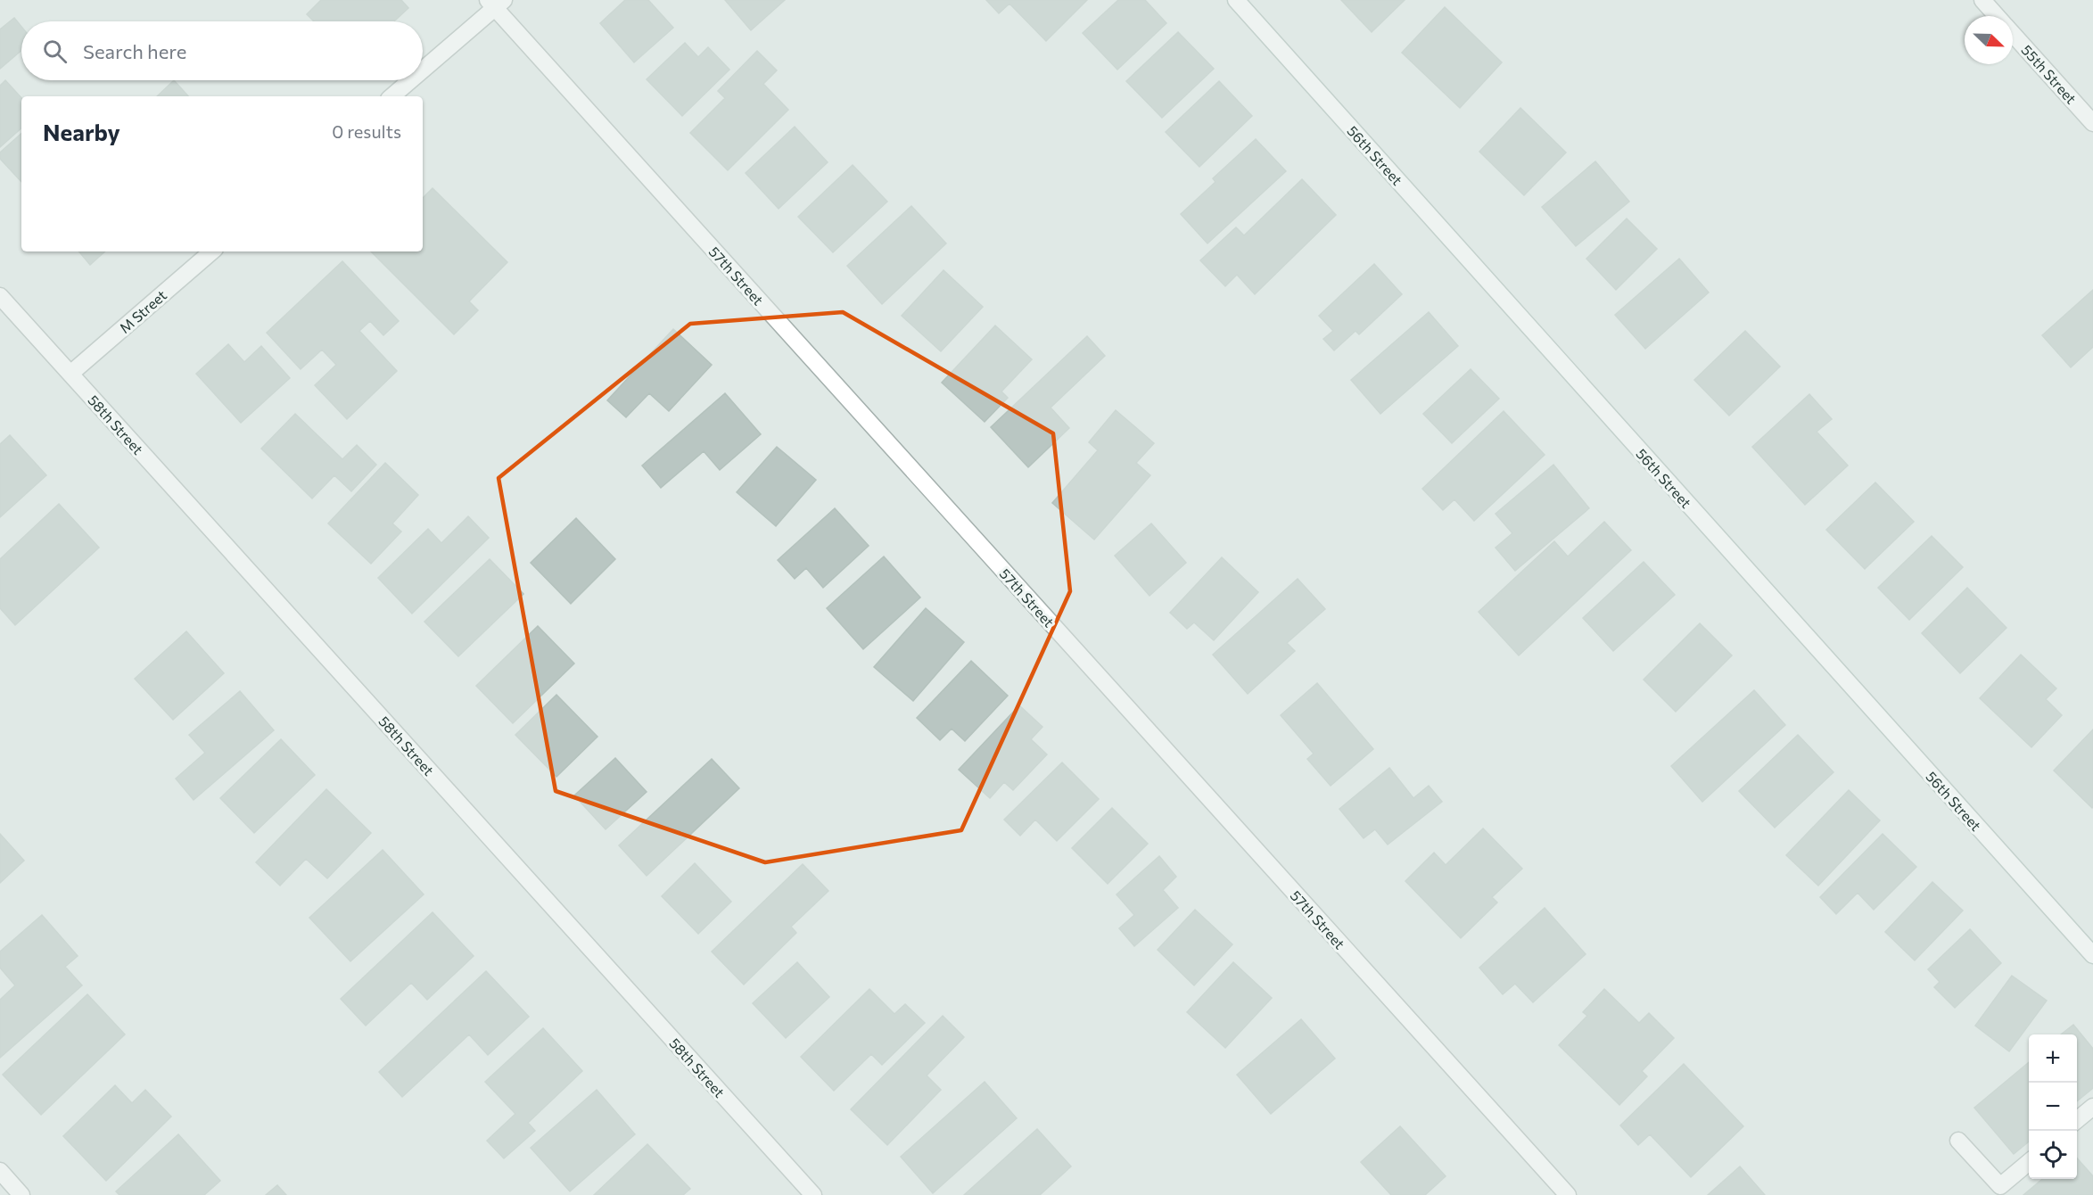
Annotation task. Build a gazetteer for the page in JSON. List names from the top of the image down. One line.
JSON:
{"streets":{"street":["55th Street","56th Street","57th Street","M Street","58th Street"]},"crossings":[["M Street","58th Street"]],"north":"bottom right","page":{"search":"Search here","heading":["Nearby","0 results"],"map_buttons":["+","−"]}}
